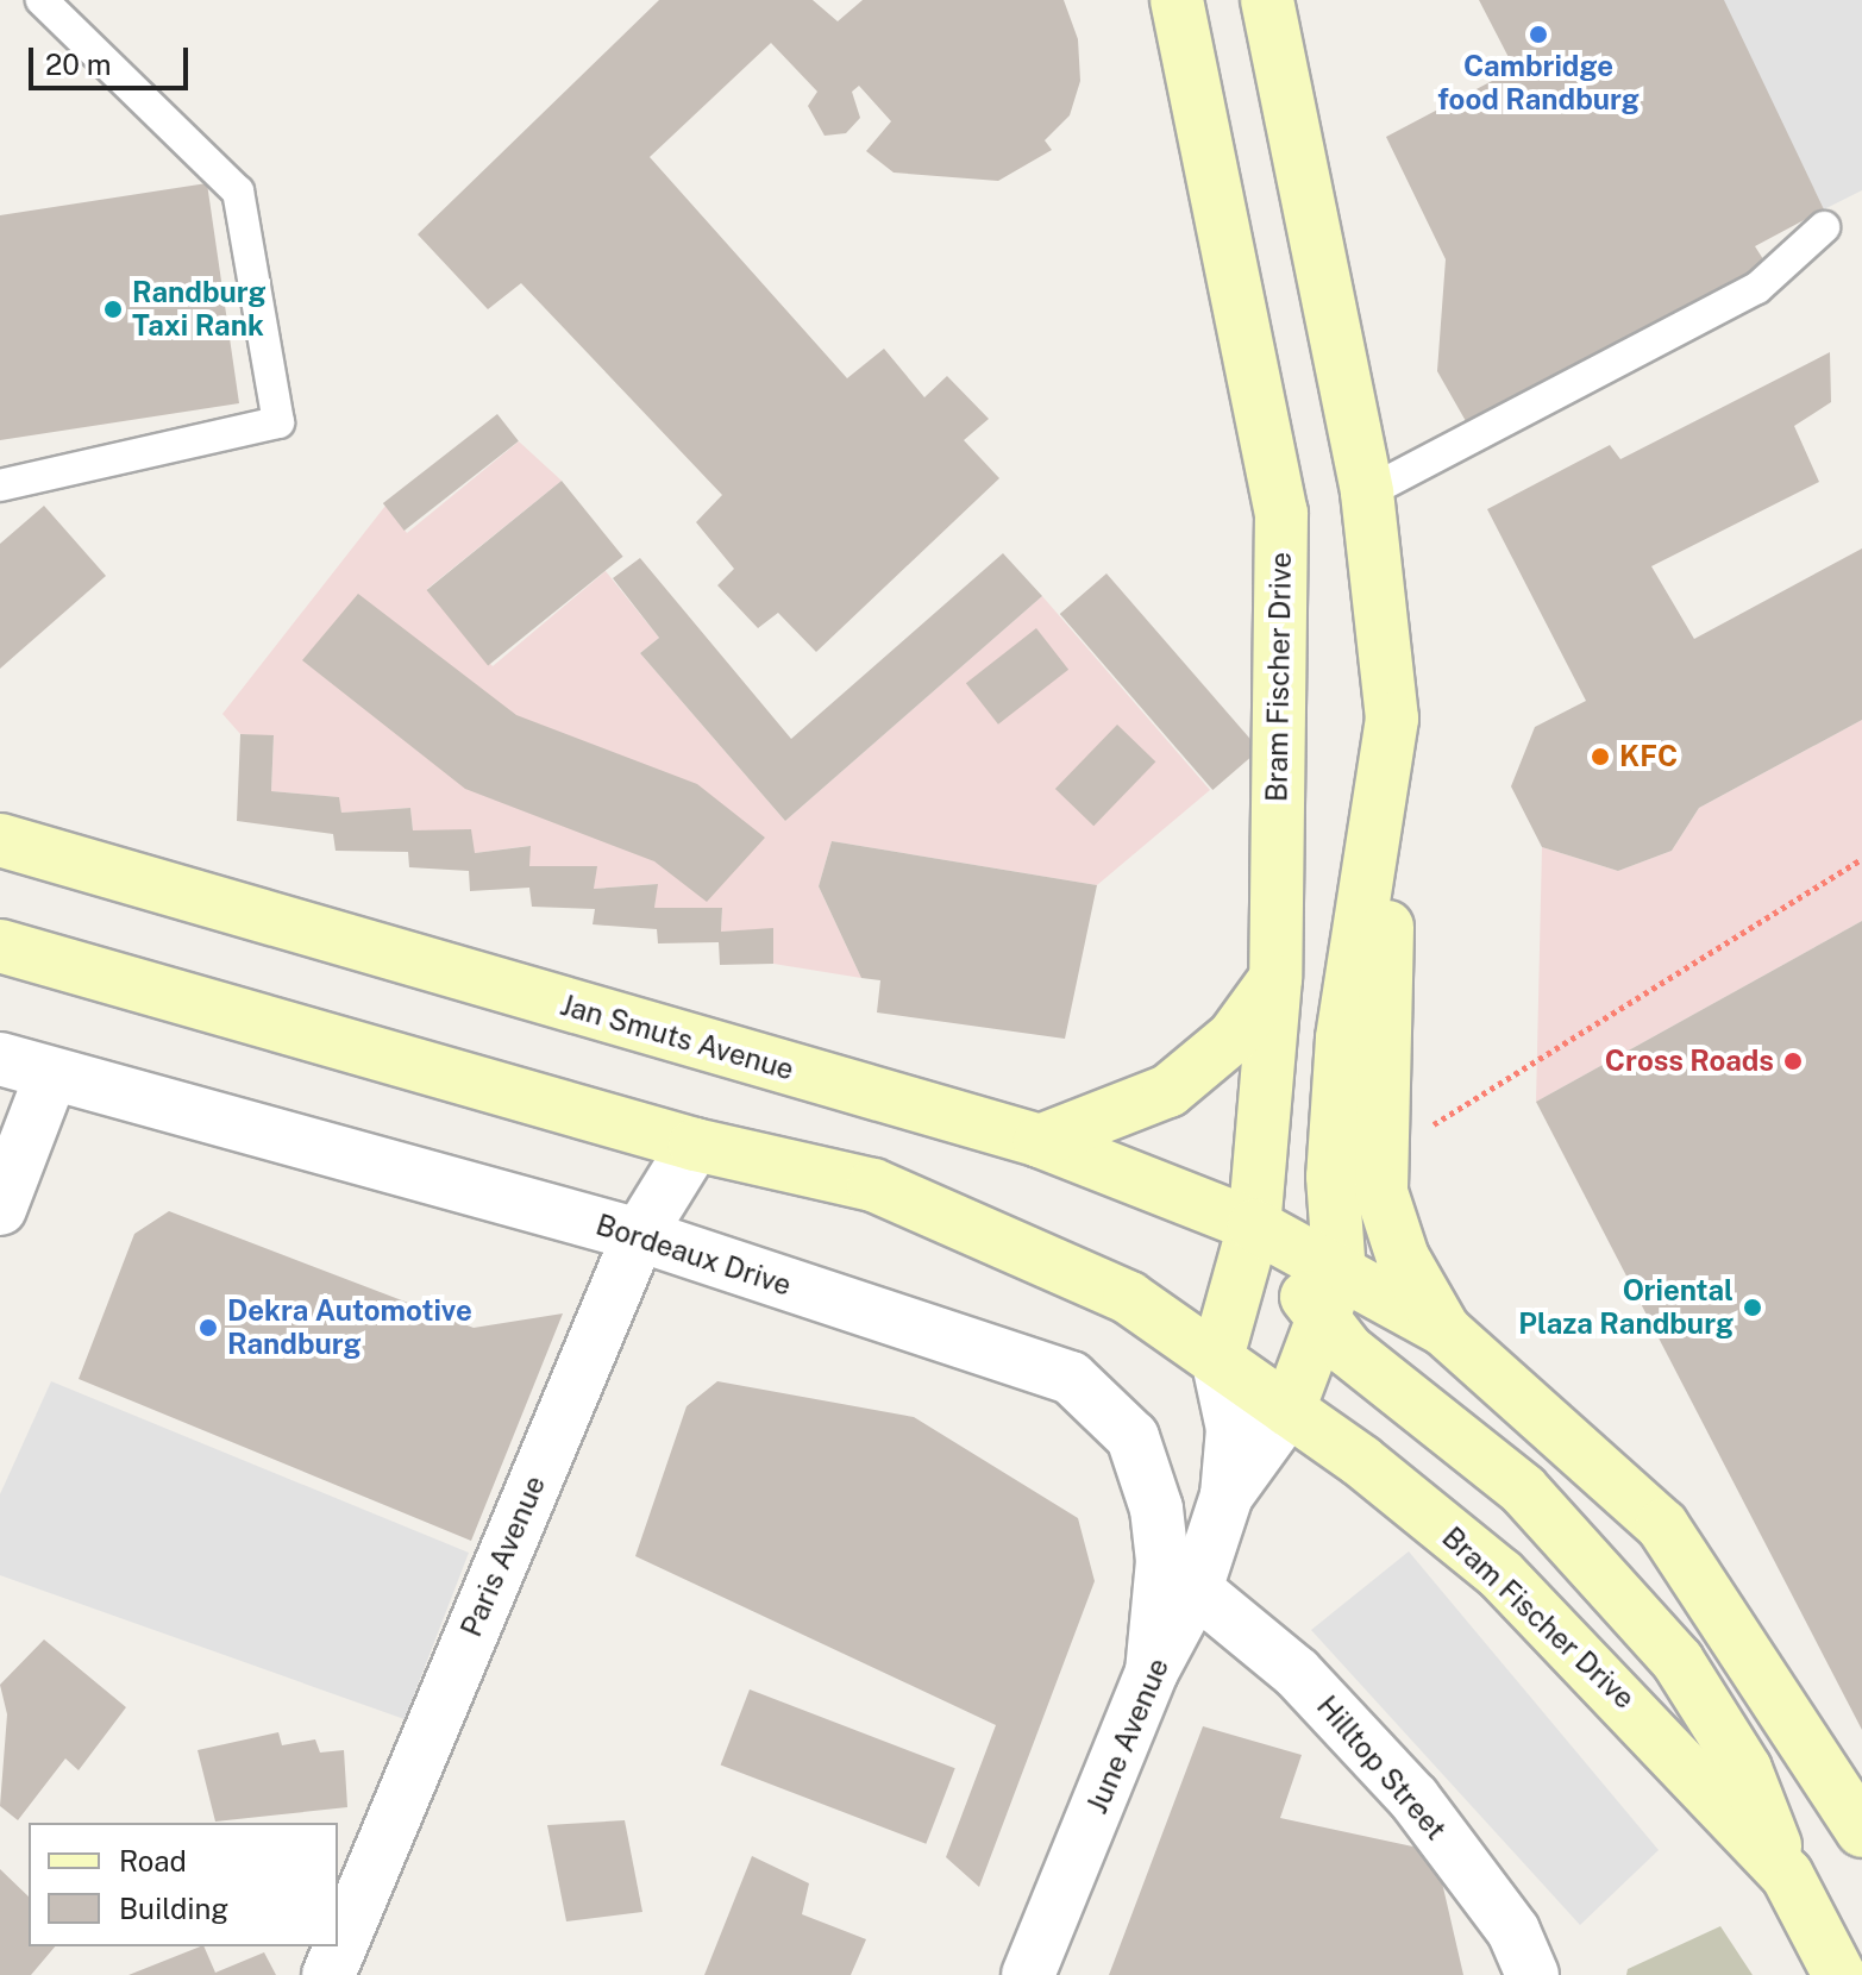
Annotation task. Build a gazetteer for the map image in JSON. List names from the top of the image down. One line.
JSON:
{"streets":{"main road":["Bram Fischer Drive","Jan Smuts Avenue"],"street":["Bordeaux Drive","Paris Avenue","June Avenue","Hilltop Street"]},"crossings":[["Bram Fischer Drive","Jan Smuts Avenue"],["Bram Fischer Drive","June Avenue"],["Bordeaux Drive","Paris Avenue"],["Bordeaux Drive","June Avenue"],["June Avenue","Hilltop Street"]],"places":["Cambridge food Randburg","Randburg Taxi Rank","KFC","Cross Roads","Oriental Plaza Randburg","Dekra Automotive Randburg"],"legend":["Road","Building"],"scale_bar":"20 m"}
